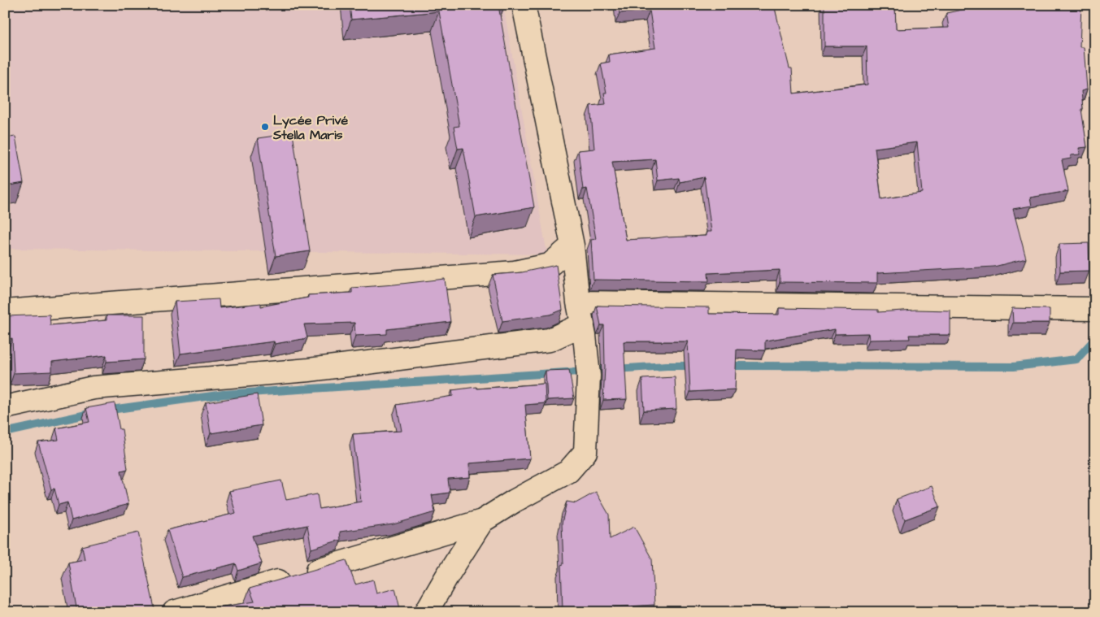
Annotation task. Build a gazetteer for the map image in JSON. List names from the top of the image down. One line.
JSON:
{"places":["Lycée Privé Stella Maris"]}
